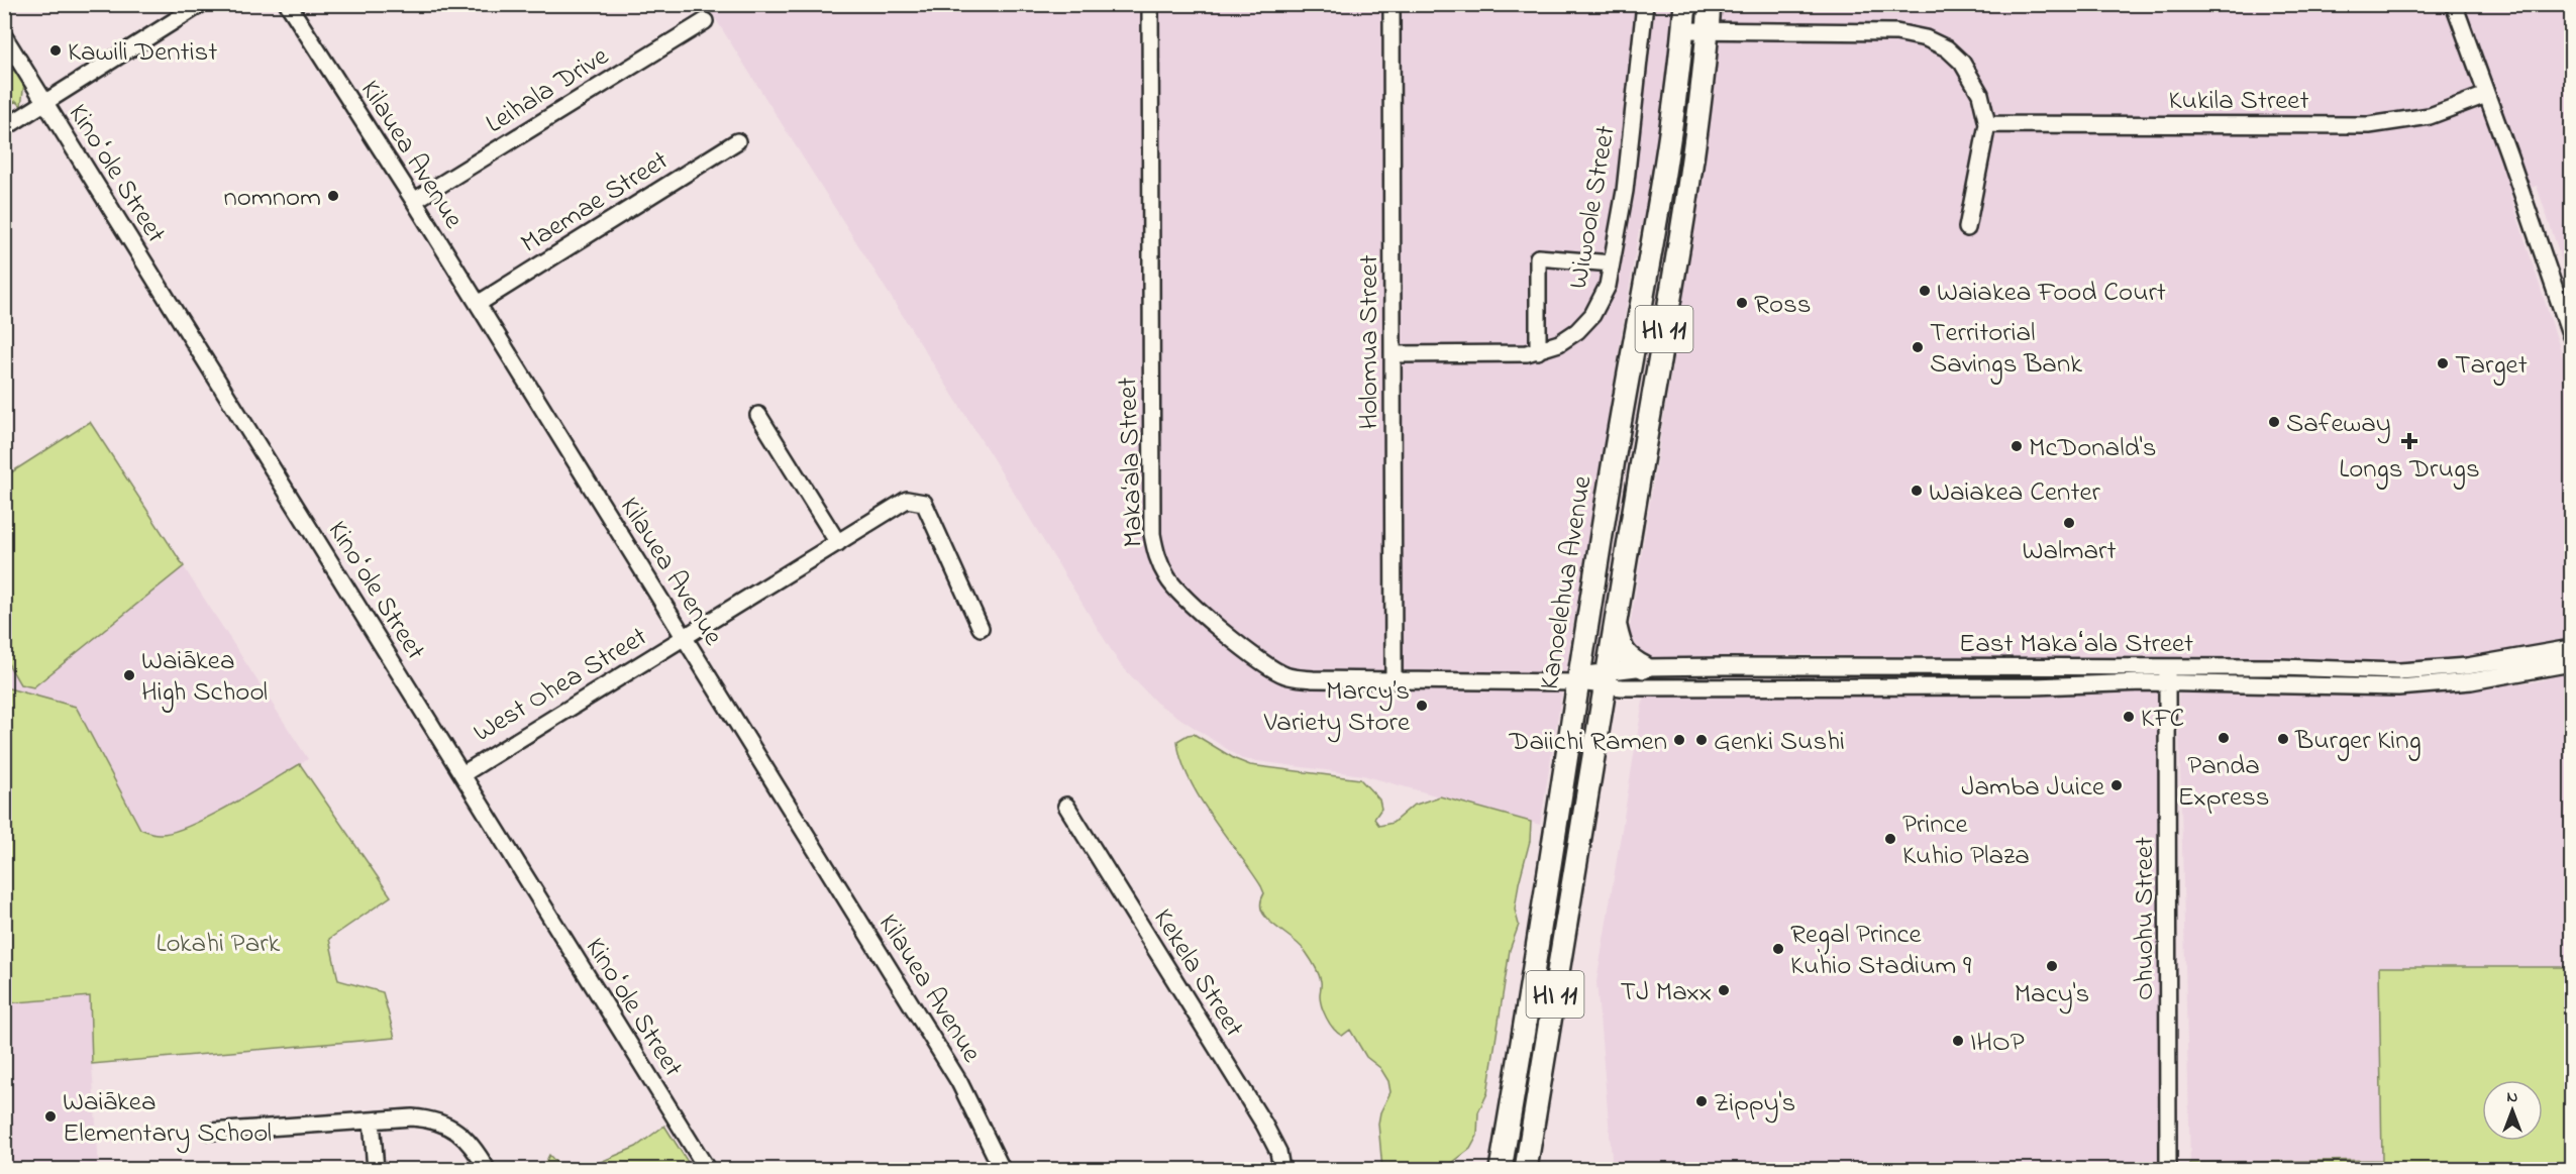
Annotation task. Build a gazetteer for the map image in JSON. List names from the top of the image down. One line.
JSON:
{"streets":{"highway":["HI 11","Kanoelehua Avenue"],"street":["Leihala Drive","Kukila Street","Kilauea Avenue","Kinoʻole Street","Maemae Street","Wiwoole Street","Holomua Street","Maka‘ala Street","East Makaʻala Street","West Ohea Street","Ohuohu Street","Kekela Street"]},"crossings":[["Leihala Drive","Kilauea Avenue"],["Kilauea Avenue","Maemae Street"],["Kilauea Avenue","West Ohea Street"],["Kinoʻole Street","West Ohea Street"],["Wiwoole Street","Holomua Street"],["Holomua Street","Maka‘ala Street"],["Maka‘ala Street","Kanoelehua Avenue"],["Maka‘ala Street","East Makaʻala Street"],["Kanoelehua Avenue","East Makaʻala Street"],["East Makaʻala Street","Ohuohu Street"]],"parks":["Lokahi Park"],"places":{"other":["Kawili Dentist","nomnom","Waiakea Food Court","Ross","Territorial Savings Bank","Target","Safeway","McDonald's","Waiakea Center","Walmart","Waiākea High School","Marcy’s Variety Store","KFC","Panda Express","Burger King","Daiichi Ramen","Genki Sushi","Jamba Juice","Prince Kuhio Plaza","Regal Prince Kuhio Stadium 9","Macy's","TJ Maxx","IHOP","Zippy's","Waiākea Elementary School"],"health":["Longs Drugs"]},"north":"top"}
